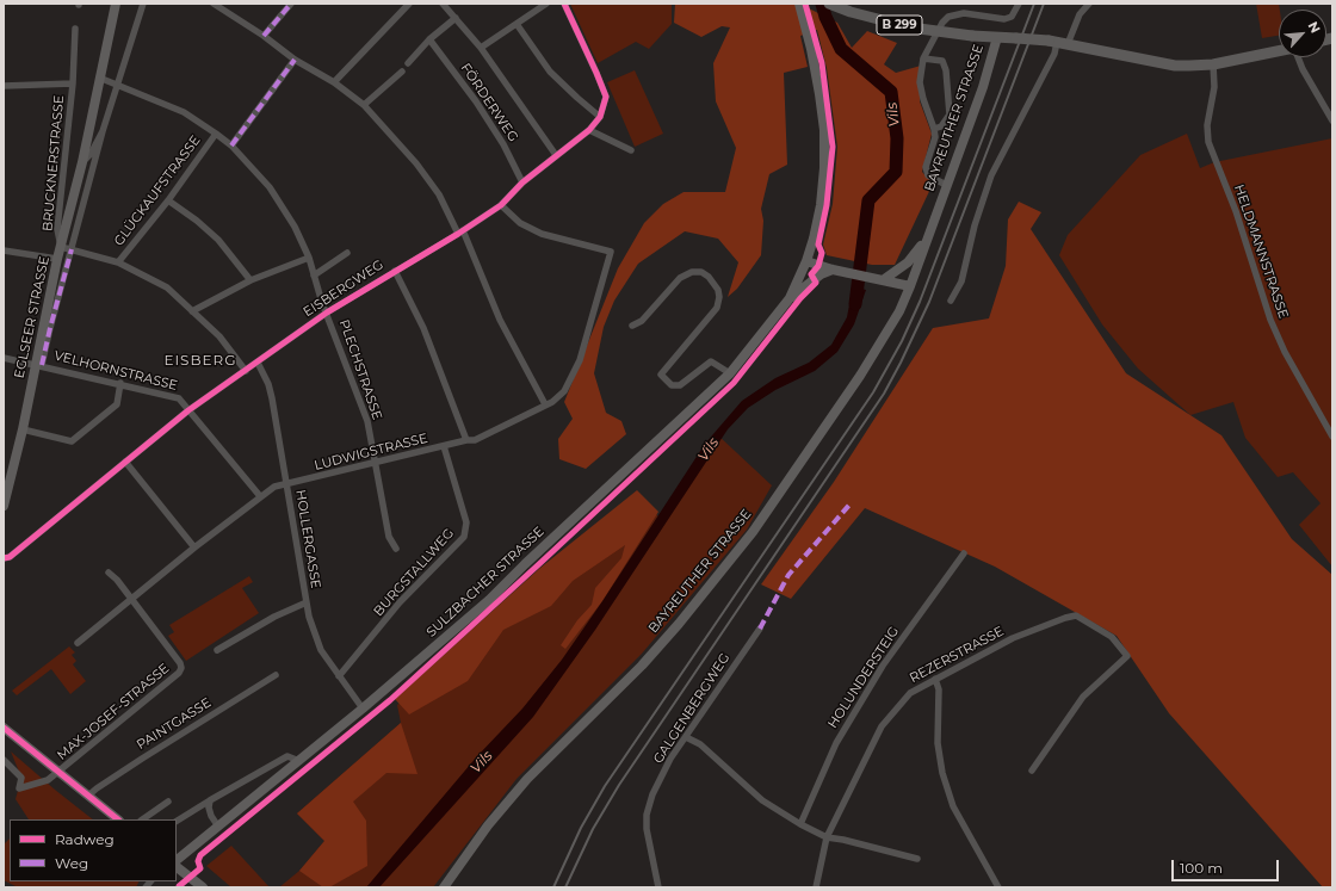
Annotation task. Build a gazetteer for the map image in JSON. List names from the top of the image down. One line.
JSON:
{"streets":{"main road":["B 299","BAYREUTHER STRASSE","EGLSEER STRASSE","SULZBACHER STRASSE"],"street":["FÖRDERWEG","BRUCKNERSTRASSE","GLÜCKAUFSTRASSE","HELDMANNSTRASSE","EISBERGWEG","PLECHSTRASSE","VELHORNSTRASSE","LUDWIGSTRASSE","HOLLERGASSE","BURGSTALLWEG","REZERSTRASSE","HOLUNDERSTEIG","GALGENBERGWEG","MAX-JOSEF-STRASSE","PAINTGASSE"]},"crossings":[["B 299","BAYREUTHER STRASSE"],["FÖRDERWEG","EISBERGWEG"],["BAYREUTHER STRASSE","HELDMANNSTRASSE"],["BRUCKNERSTRASSE","EGLSEER STRASSE"],["GLÜCKAUFSTRASSE","PLECHSTRASSE"],["EISBERGWEG","PLECHSTRASSE"],["EISBERGWEG","VELHORNSTRASSE"],["EISBERGWEG","LUDWIGSTRASSE"],["EISBERGWEG","HOLLERGASSE"],["EGLSEER STRASSE","PLECHSTRASSE"],["EGLSEER STRASSE","VELHORNSTRASSE"],["PLECHSTRASSE","LUDWIGSTRASSE"],["VELHORNSTRASSE","LUDWIGSTRASSE"],["LUDWIGSTRASSE","HOLLERGASSE"],["LUDWIGSTRASSE","BURGSTALLWEG"],["LUDWIGSTRASSE","MAX-JOSEF-STRASSE"],["HOLLERGASSE","BURGSTALLWEG"],["HOLLERGASSE","SULZBACHER STRASSE"]],"districts":["EISBERG"],"water":["Vils"],"legend":["Radweg","Weg"],"scale_bar":"100 m","north":"top right"}
